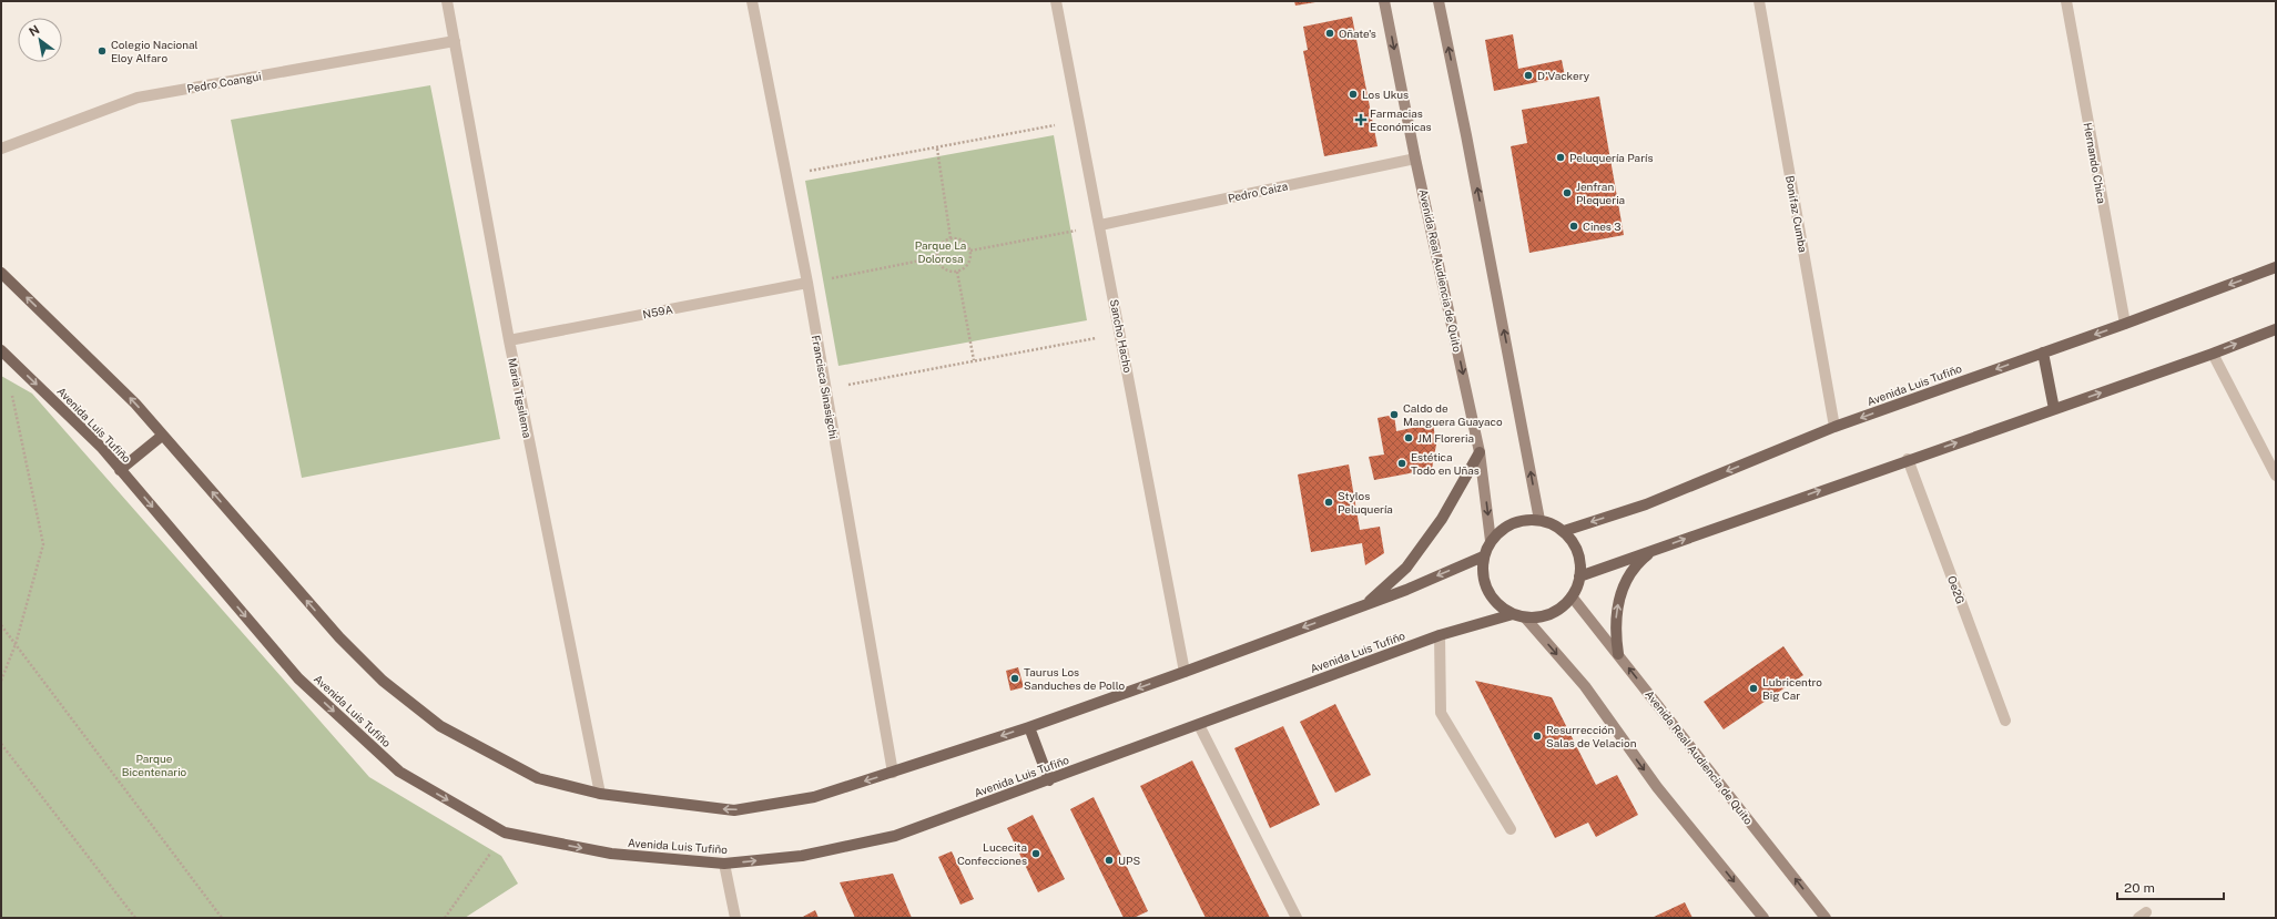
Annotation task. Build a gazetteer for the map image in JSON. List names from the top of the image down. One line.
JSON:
{"streets":{"main road":["Avenida Real Audiencia de Quito","Avenida Luis Tufiño"],"street":["Pedro Coangui","Hernando Chica","Pedro Caiza","Bonifaz Cumba","N59A","Sancho Hacho","Francisca Sinasigchi","Maria Tigsilema","Oe2G"]},"crossings":[["Pedro Coangui","Maria Tigsilema"],["Hernando Chica","Avenida Luis Tufiño"],["Pedro Caiza","Avenida Real Audiencia de Quito"],["Pedro Caiza","Sancho Hacho"],["Bonifaz Cumba","Avenida Luis Tufiño"],["Avenida Real Audiencia de Quito","Avenida Luis Tufiño"],["N59A","Francisca Sinasigchi"],["N59A","Maria Tigsilema"]],"parks":["Parque La Dolorosa","Parque Bicentenario"],"places":{"other":["Oñate's","Colegio Nacional Eloy Alfaro","D'Vackery","Los Ukus","Peluquería París","Jenfran Plequeria","Cines 3","Caldo de Manguera Guayaco","JM Floreria","Estética Todo en Uñas","Stylos Peluquería","Taurus Los Sanduches de Pollo","Lubricentro Big Car","Resurrección Salas de Velacion","Lucecita Confecciones","UPS"],"health":["Farmacias Económicas"]},"scale_bar":"20 m","north":"top left"}
